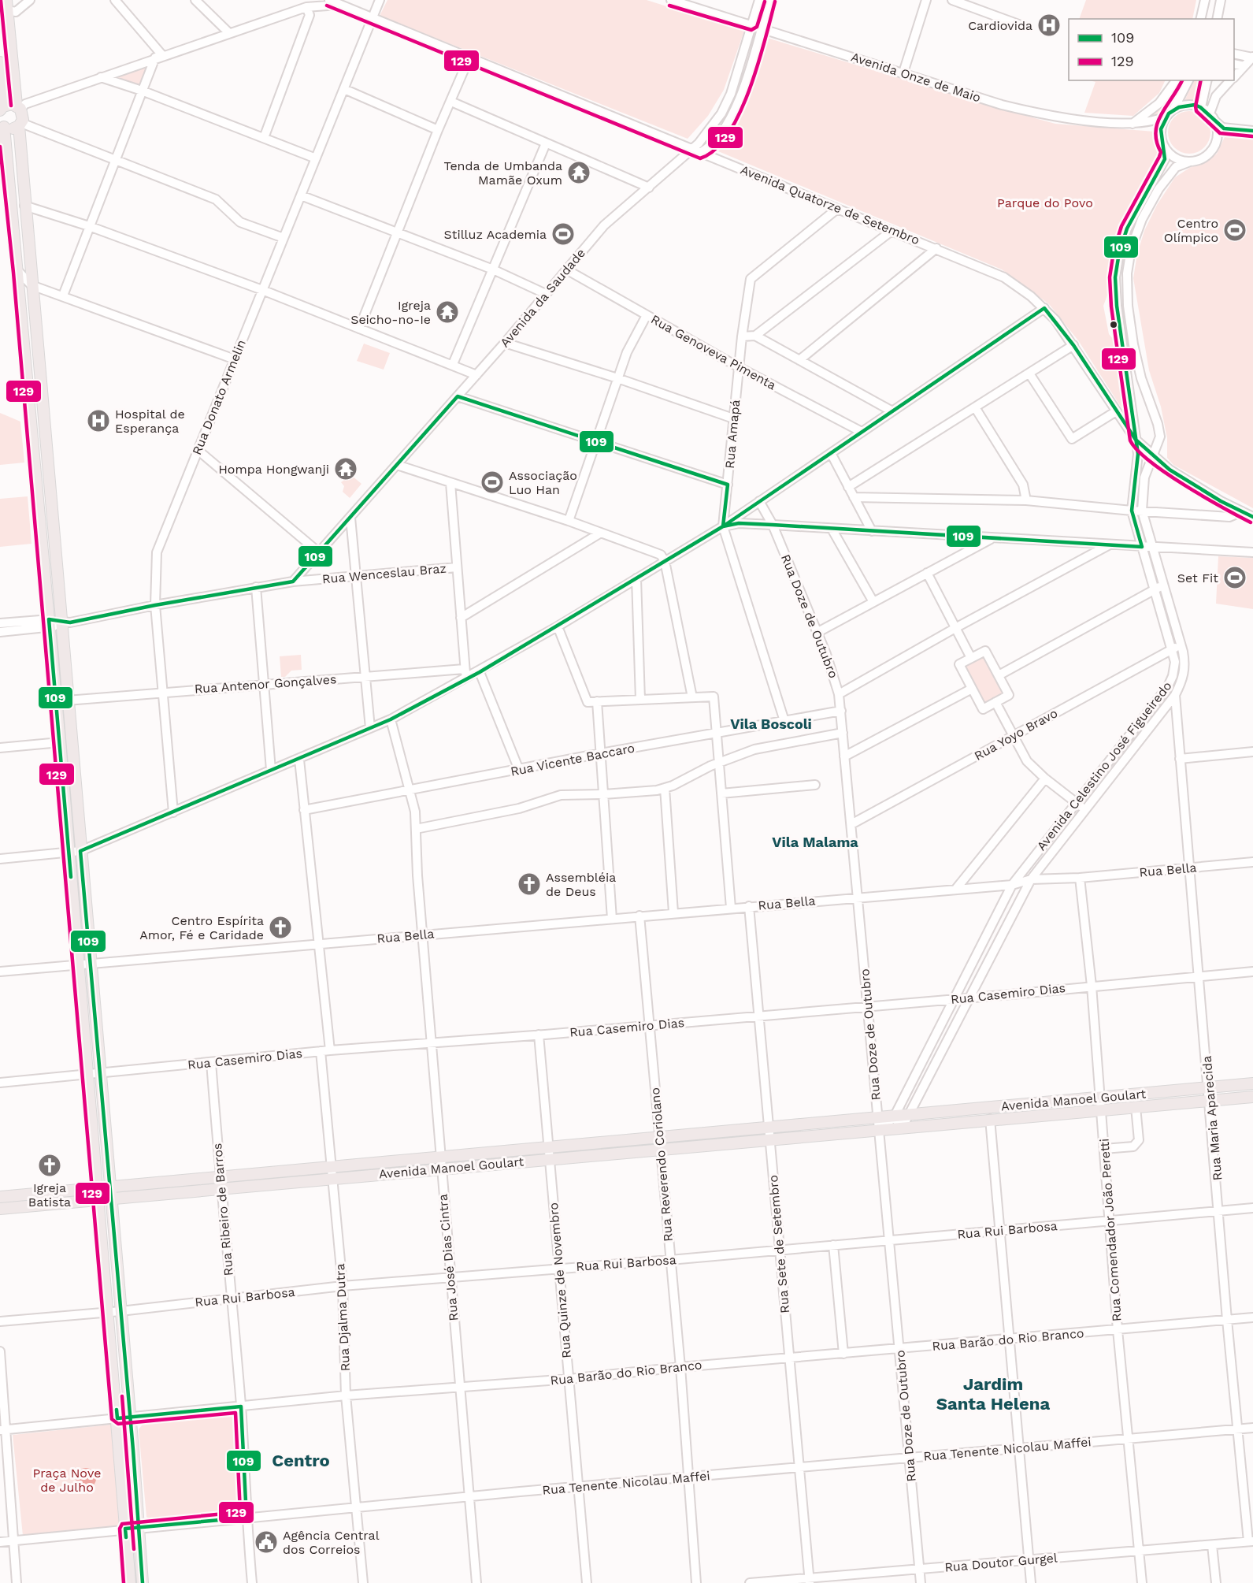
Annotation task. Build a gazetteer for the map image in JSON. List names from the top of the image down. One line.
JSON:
{"streets":{"main road":["Avenida Manoel Goulart"],"street":["Avenida Onze de Maio","Avenida Quatorze de Setembro","Avenida da Saudade","Rua Genoveva Pimenta","Rua Donato Armelin","Rua Amapá","Rua Wenceslau Braz","Rua Doze de Outubro","Rua Antenor Gonçalves","Rua Yoyo Bravo","Rua Vicente Baccaro","Avenida Celestino José Figueiredo","Rua Bella","Rua Casemiro Dias","Rua Maria Aparecida","Rua Reverendo Coriolano","Rua Ribeiro de Barros","Rua Rui Barbosa","Rua Comendador João Peretti","Rua Sete de Setembro","Rua José Dias Cintra","Rua Quinze de Novembro","Rua Djalma Dutra","Rua Barão do Rio Branco","Rua Tenente Nicolau Maffei","Rua Doutor Gurgel"]},"crossings":[["Avenida Onze de Maio","Avenida da Saudade"],["Avenida Onze de Maio","Avenida Celestino José Figueiredo"],["Avenida Quatorze de Setembro","Avenida da Saudade"],["Avenida Quatorze de Setembro","Rua Donato Armelin"],["Avenida Quatorze de Setembro","Rua Amapá"],["Avenida Quatorze de Setembro","Avenida Celestino José Figueiredo"],["Avenida da Saudade","Rua Genoveva Pimenta"],["Avenida da Saudade","Rua Wenceslau Braz"],["Rua Genoveva Pimenta","Rua Amapá"],["Rua Donato Armelin","Rua Wenceslau Braz"],["Rua Donato Armelin","Rua Antenor Gonçalves"],["Rua Amapá","Rua Vicente Baccaro"],["Rua Doze de Outubro","Rua Yoyo Bravo"],["Rua Doze de Outubro","Rua Vicente Baccaro"],["Rua Doze de Outubro","Rua Bella"],["Rua Doze de Outubro","Rua Casemiro Dias"],["Rua Doze de Outubro","Avenida Manoel Goulart"],["Rua Doze de Outubro","Rua Rui Barbosa"],["Rua Doze de Outubro","Rua Barão do Rio Branco"],["Rua Doze de Outubro","Rua Tenente Nicolau Maffei"],["Rua Doze de Outubro","Rua Doutor Gurgel"],["Rua Yoyo Bravo","Avenida Celestino José Figueiredo"],["Rua Vicente Baccaro","Rua José Dias Cintra"],["Avenida Celestino José Figueiredo","Rua Bella"],["Avenida Celestino José Figueiredo","Rua Casemiro Dias"],["Avenida Celestino José Figueiredo","Avenida Manoel Goulart"],["Avenida Celestino José Figueiredo","Rua Maria Aparecida"],["Rua Bella","Rua Maria Aparecida"],["Rua Bella","Rua Reverendo Coriolano"],["Rua Bella","Rua Comendador João Peretti"],["Rua Bella","Rua Sete de Setembro"],["Rua Bella","Rua José Dias Cintra"],["Rua Casemiro Dias","Rua Maria Aparecida"],["Rua Casemiro Dias","Rua Reverendo Coriolano"],["Rua Casemiro Dias","Rua Ribeiro de Barros"],["Rua Casemiro Dias","Rua Comendador João Peretti"],["Rua Casemiro Dias","Rua Sete de Setembro"],["Rua Casemiro Dias","Rua José Dias Cintra"],["Rua Casemiro Dias","Rua Quinze de Novembro"],["Rua Casemiro Dias","Rua Djalma Dutra"],["Avenida Manoel Goulart","Rua Maria Aparecida"],["Avenida Manoel Goulart","Rua Reverendo Coriolano"],["Avenida Manoel Goulart","Rua Ribeiro de Barros"],["Avenida Manoel Goulart","Rua Comendador João Peretti"],["Avenida Manoel Goulart","Rua Sete de Setembro"],["Avenida Manoel Goulart","Rua José Dias Cintra"],["Avenida Manoel Goulart","Rua Quinze de Novembro"],["Avenida Manoel Goulart","Rua Djalma Dutra"],["Rua Maria Aparecida","Rua Rui Barbosa"],["Rua Maria Aparecida","Rua Barão do Rio Branco"],["Rua Maria Aparecida","Rua Tenente Nicolau Maffei"],["Rua Maria Aparecida","Rua Doutor Gurgel"],["Rua Reverendo Coriolano","Rua Rui Barbosa"],["Rua Reverendo Coriolano","Rua Barão do Rio Branco"],["Rua Reverendo Coriolano","Rua Tenente Nicolau Maffei"],["Rua Ribeiro de Barros","Rua Rui Barbosa"],["Rua Ribeiro de Barros","Rua Barão do Rio Branco"],["Rua Ribeiro de Barros","Rua Tenente Nicolau Maffei"],["Rua Rui Barbosa","Rua Comendador João Peretti"],["Rua Rui Barbosa","Rua Sete de Setembro"],["Rua Rui Barbosa","Rua José Dias Cintra"],["Rua Rui Barbosa","Rua Quinze de Novembro"],["Rua Rui Barbosa","Rua Djalma Dutra"],["Rua Comendador João Peretti","Rua Barão do Rio Branco"],["Rua Comendador João Peretti","Rua Tenente Nicolau Maffei"],["Rua Comendador João Peretti","Rua Doutor Gurgel"],["Rua Sete de Setembro","Rua Barão do Rio Branco"],["Rua Sete de Setembro","Rua Tenente Nicolau Maffei"],["Rua Sete de Setembro","Rua Doutor Gurgel"],["Rua José Dias Cintra","Rua Barão do Rio Branco"],["Rua José Dias Cintra","Rua Tenente Nicolau Maffei"],["Rua Quinze de Novembro","Rua Barão do Rio Branco"],["Rua Quinze de Novembro","Rua Tenente Nicolau Maffei"],["Rua Djalma Dutra","Rua Barão do Rio Branco"],["Rua Djalma Dutra","Rua Tenente Nicolau Maffei"]],"districts":["Vila Boscoli","Vila Malama","Jardim Santa Helena","Centro"],"parks":["Parque do Povo","Praça Nove de Julho"],"places":{"hospital":["Cardiovida","Hospital de Esperança"],"temple":["Tenda de Umbanda Mamãe Oxum","Igreja Seicho-no-Ie","Hompa Hongwanji"],"sports":["Centro Olímpico","Stilluz Academia","Associação Luo Han","Set Fit"],"church":["Assembléia de Deus","Centro Espírita Amor, Fé e Caridade","Igreja Batista"],"public building":["Agência Central dos Correios"]},"lines":["transit line 129","transit line 109"],"legend":["109","129"]}
